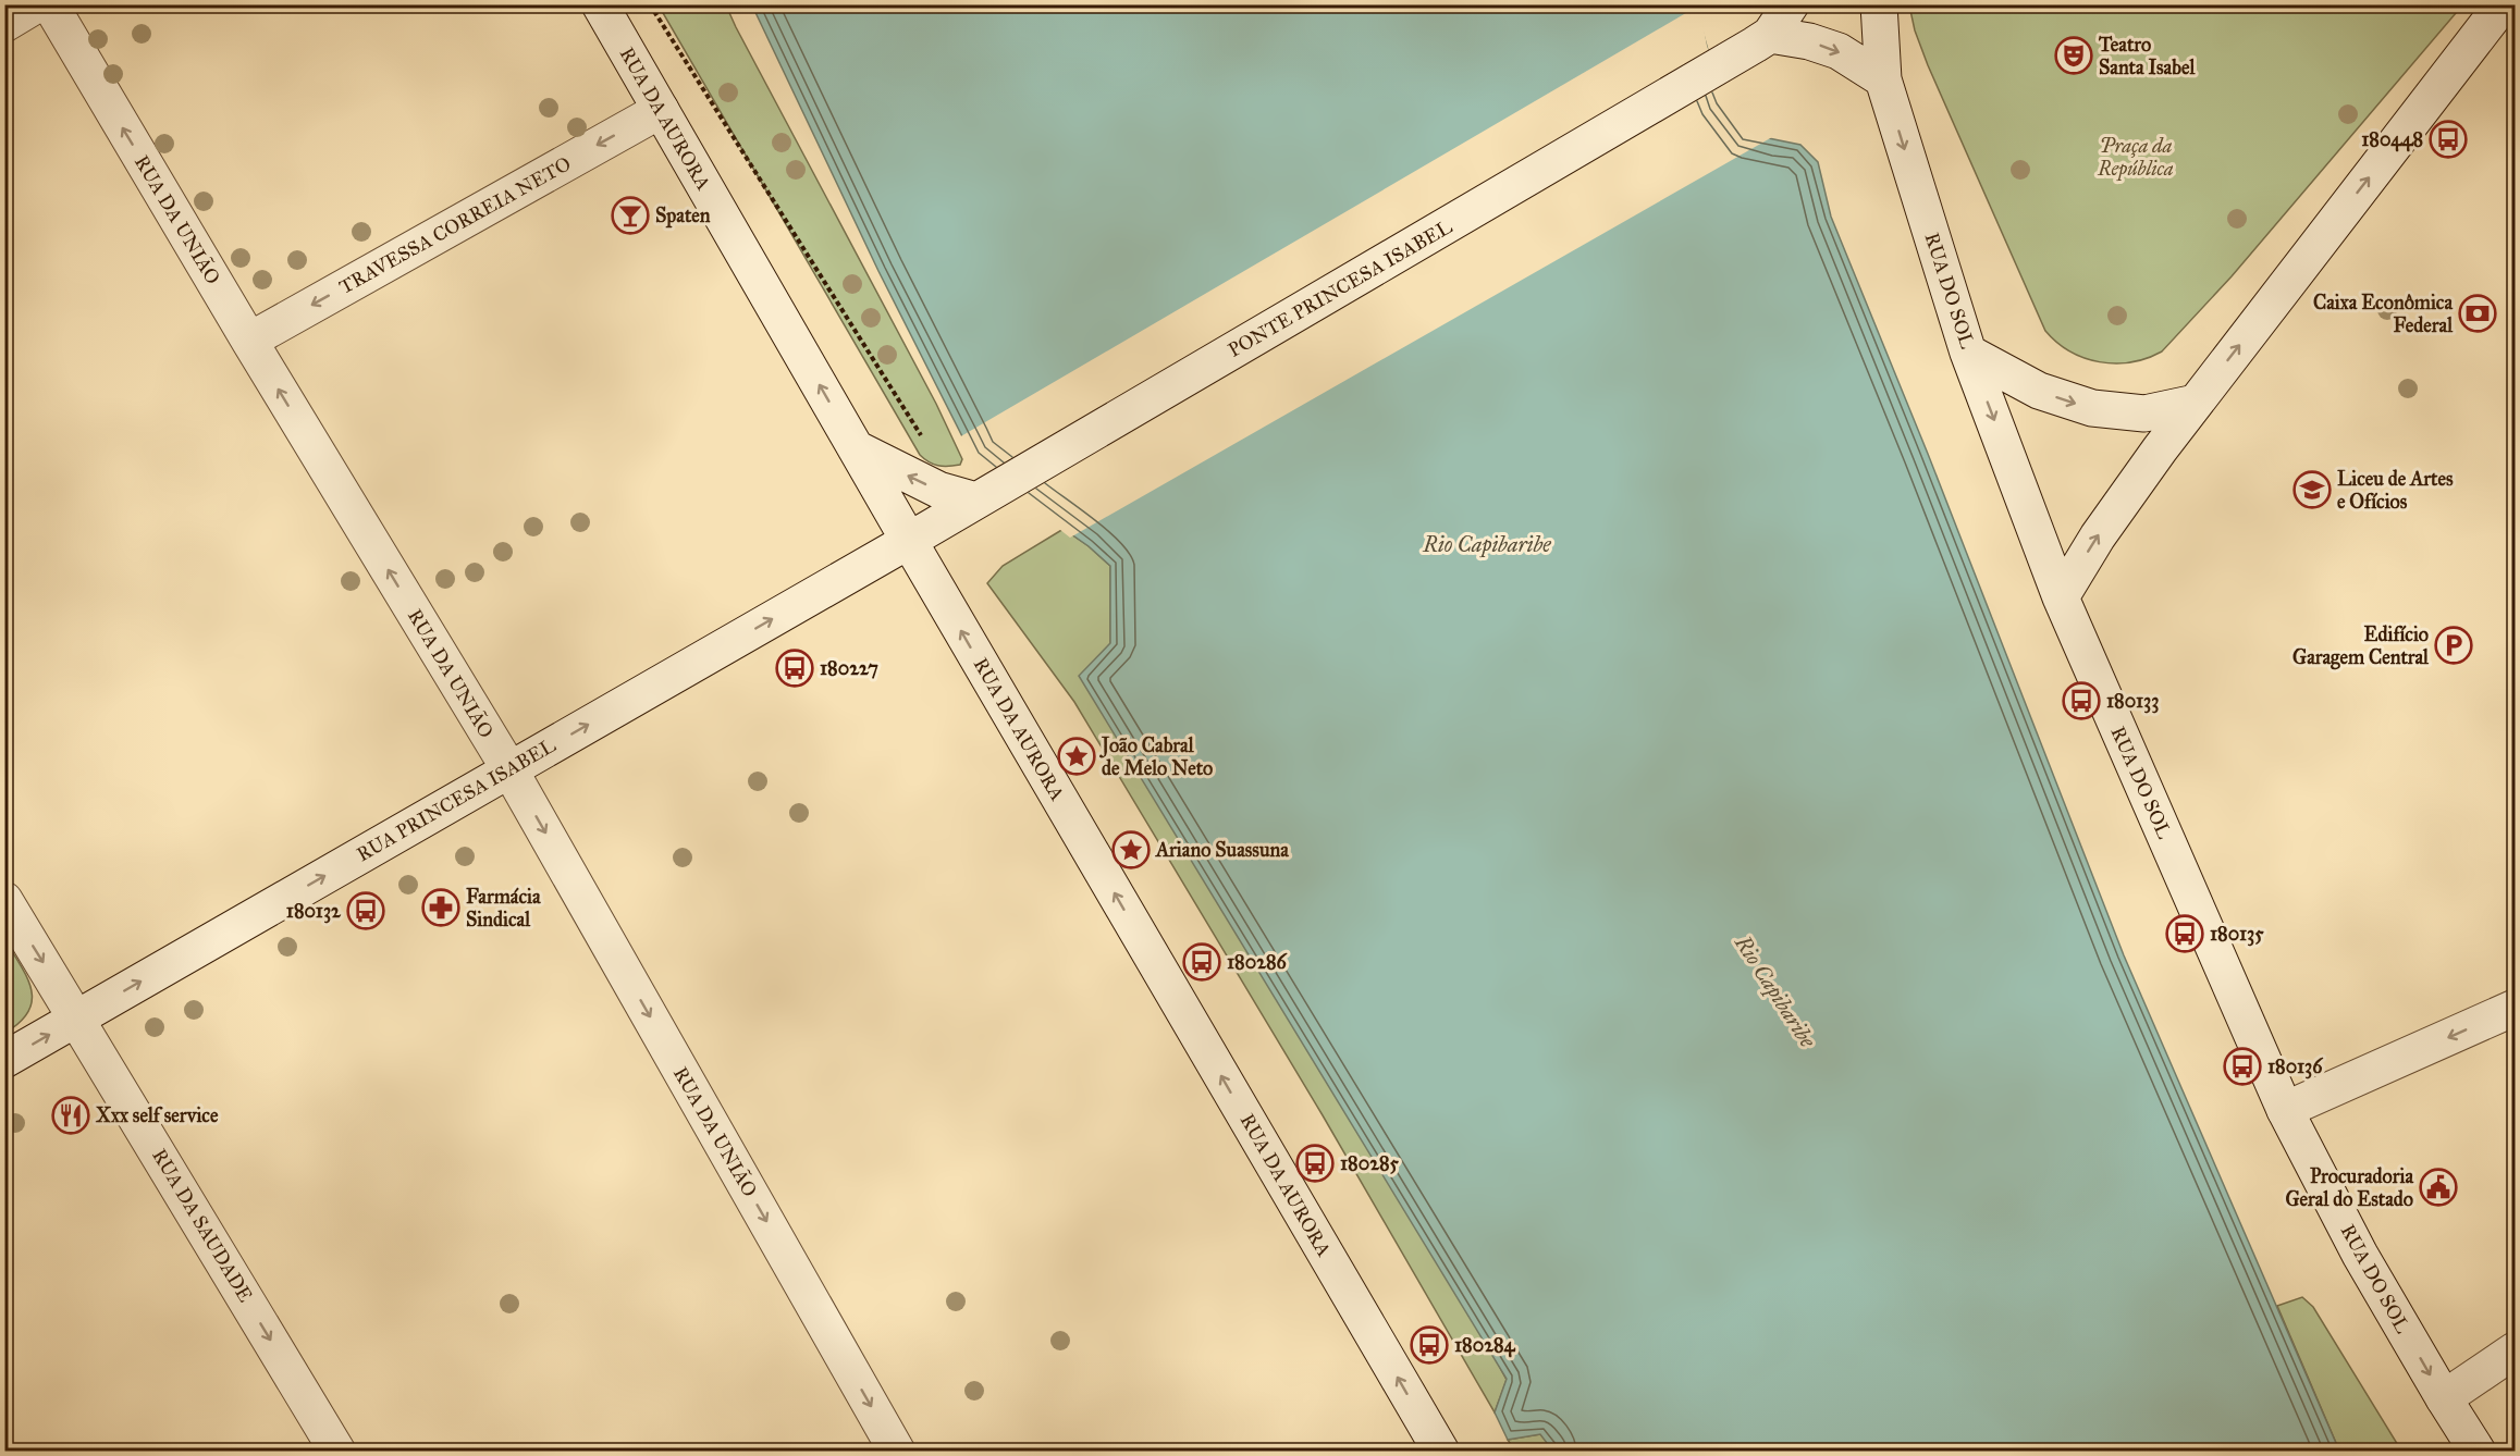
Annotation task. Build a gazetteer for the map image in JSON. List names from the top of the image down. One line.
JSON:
{"streets":{"main road":["RUA DA AURORA","RUA DA UNIÃO","TRAVESSA CORREIA NETO","PONTE PRINCESA ISABEL","RUA DO SOL","RUA PRINCESA ISABEL","RUA DA SAUDADE"]},"crossings":[["RUA DA AURORA","TRAVESSA CORREIA NETO"],["RUA DA AURORA","PONTE PRINCESA ISABEL"],["RUA DA AURORA","RUA PRINCESA ISABEL"],["RUA DA UNIÃO","TRAVESSA CORREIA NETO"],["RUA DA UNIÃO","RUA PRINCESA ISABEL"],["PONTE PRINCESA ISABEL","RUA PRINCESA ISABEL"],["RUA PRINCESA ISABEL","RUA DA SAUDADE"]],"one_way":["RUA DA AURORA","TRAVESSA CORREIA NETO","RUA DO SOL","RUA PRINCESA ISABEL","RUA DA SAUDADE"],"water":["Rio Capibaribe"],"parks":["Praça da República"],"places":{"theatre":["Teatro Santa Isabel"],"bus stop":["180448","180227","180133","180132","180135","180286","180136","180285","180284"],"bar":["Spaten"],"bank":["Caixa Econômica Federal"],"school or university":["Liceu de Artes e Ofícios"],"parking":["Edifício Garagem Central"],"place":["João Cabral de Melo Neto","Ariano Suassuna"],"pharmacy":["Farmácia Sindical"],"restaurant":["Xxx self service"],"public building":["Procuradoria Geral do Estado"]}}
